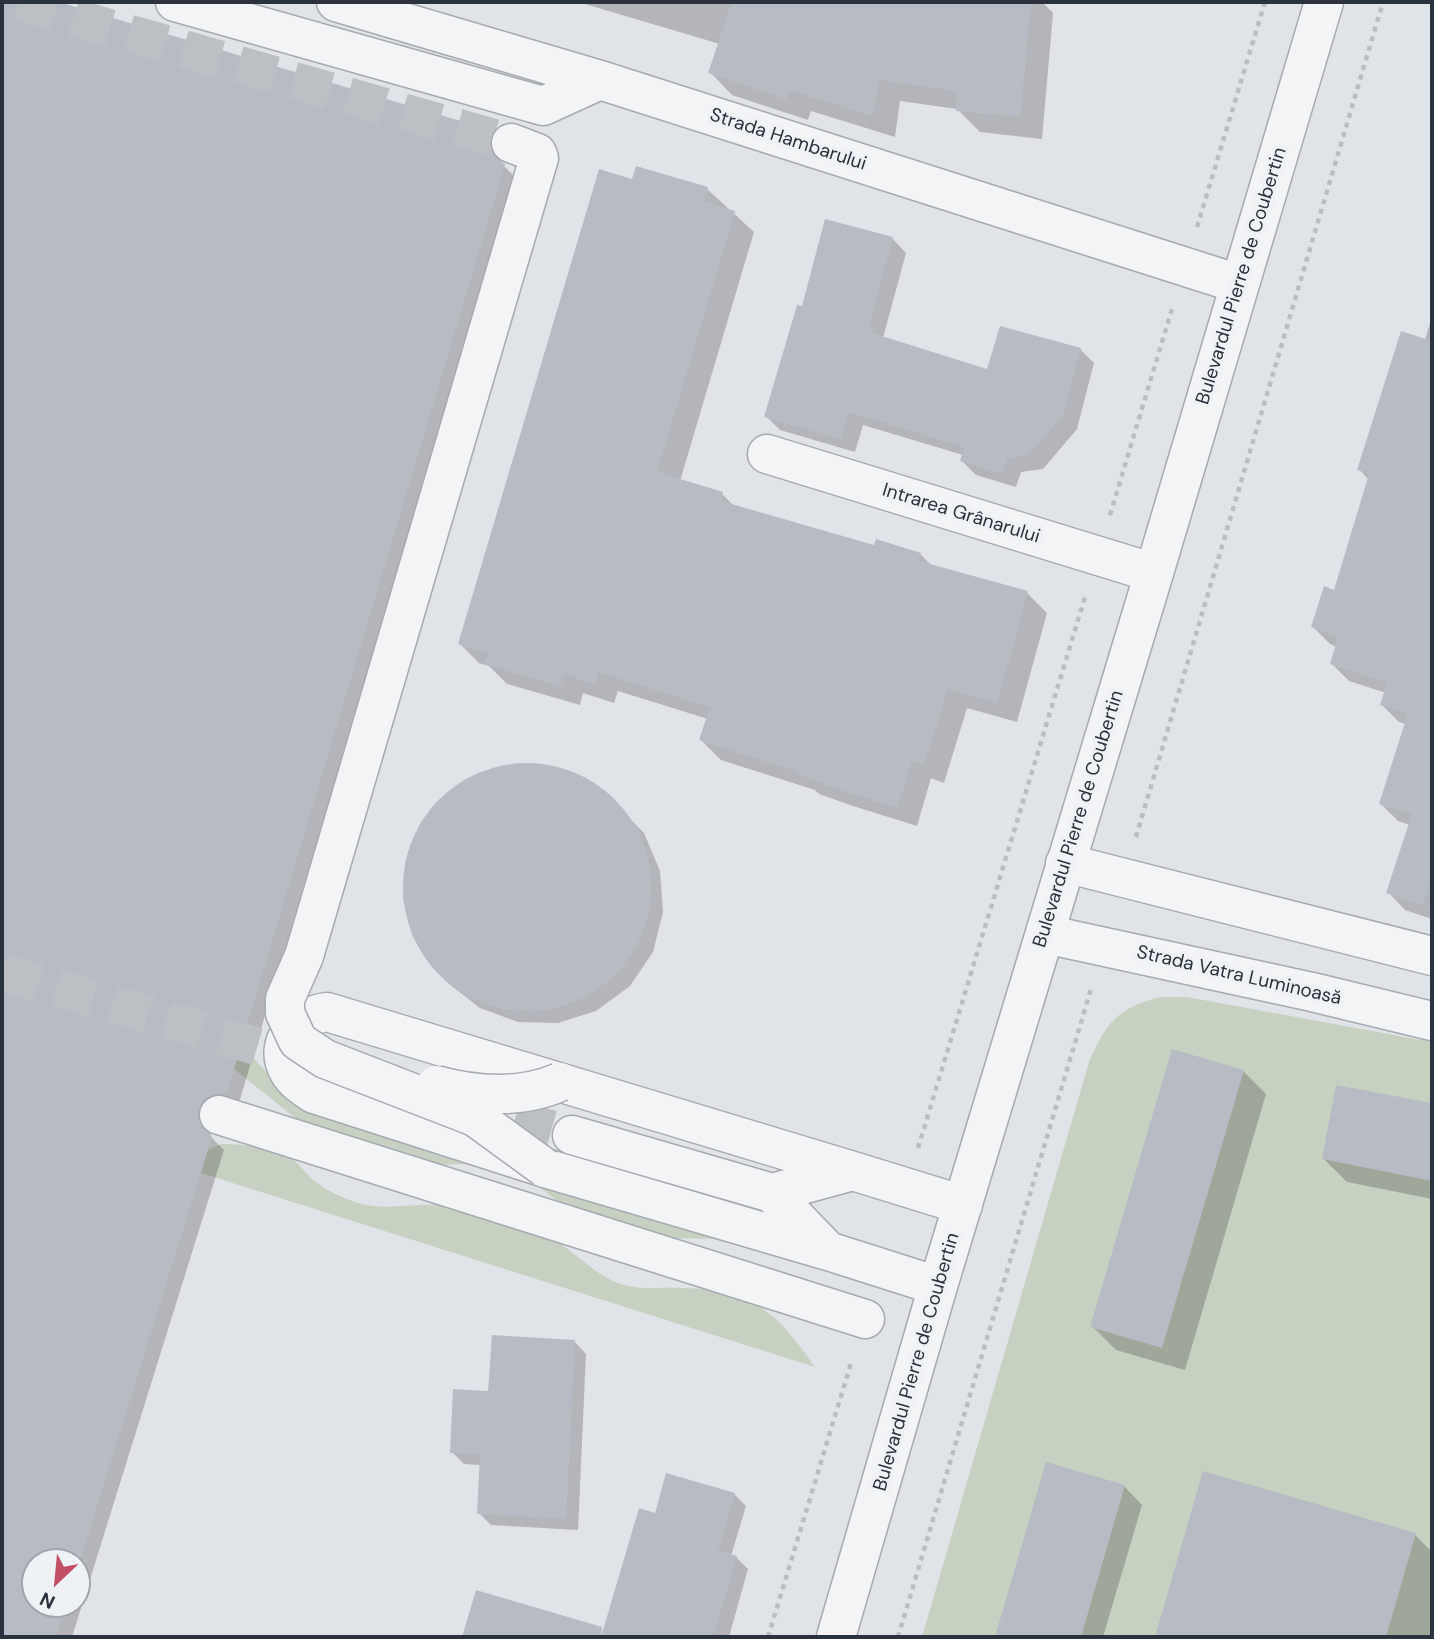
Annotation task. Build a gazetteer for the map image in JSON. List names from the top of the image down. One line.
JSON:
{"streets":{"street":["Strada Hambarului","Bulevardul Pierre de Coubertin","Intrarea Grânarului","Strada Vatra Luminoasă"]},"crossings":[["Strada Hambarului","Bulevardul Pierre de Coubertin"],["Bulevardul Pierre de Coubertin","Intrarea Grânarului"],["Bulevardul Pierre de Coubertin","Strada Vatra Luminoasă"]],"north":"bottom left"}
